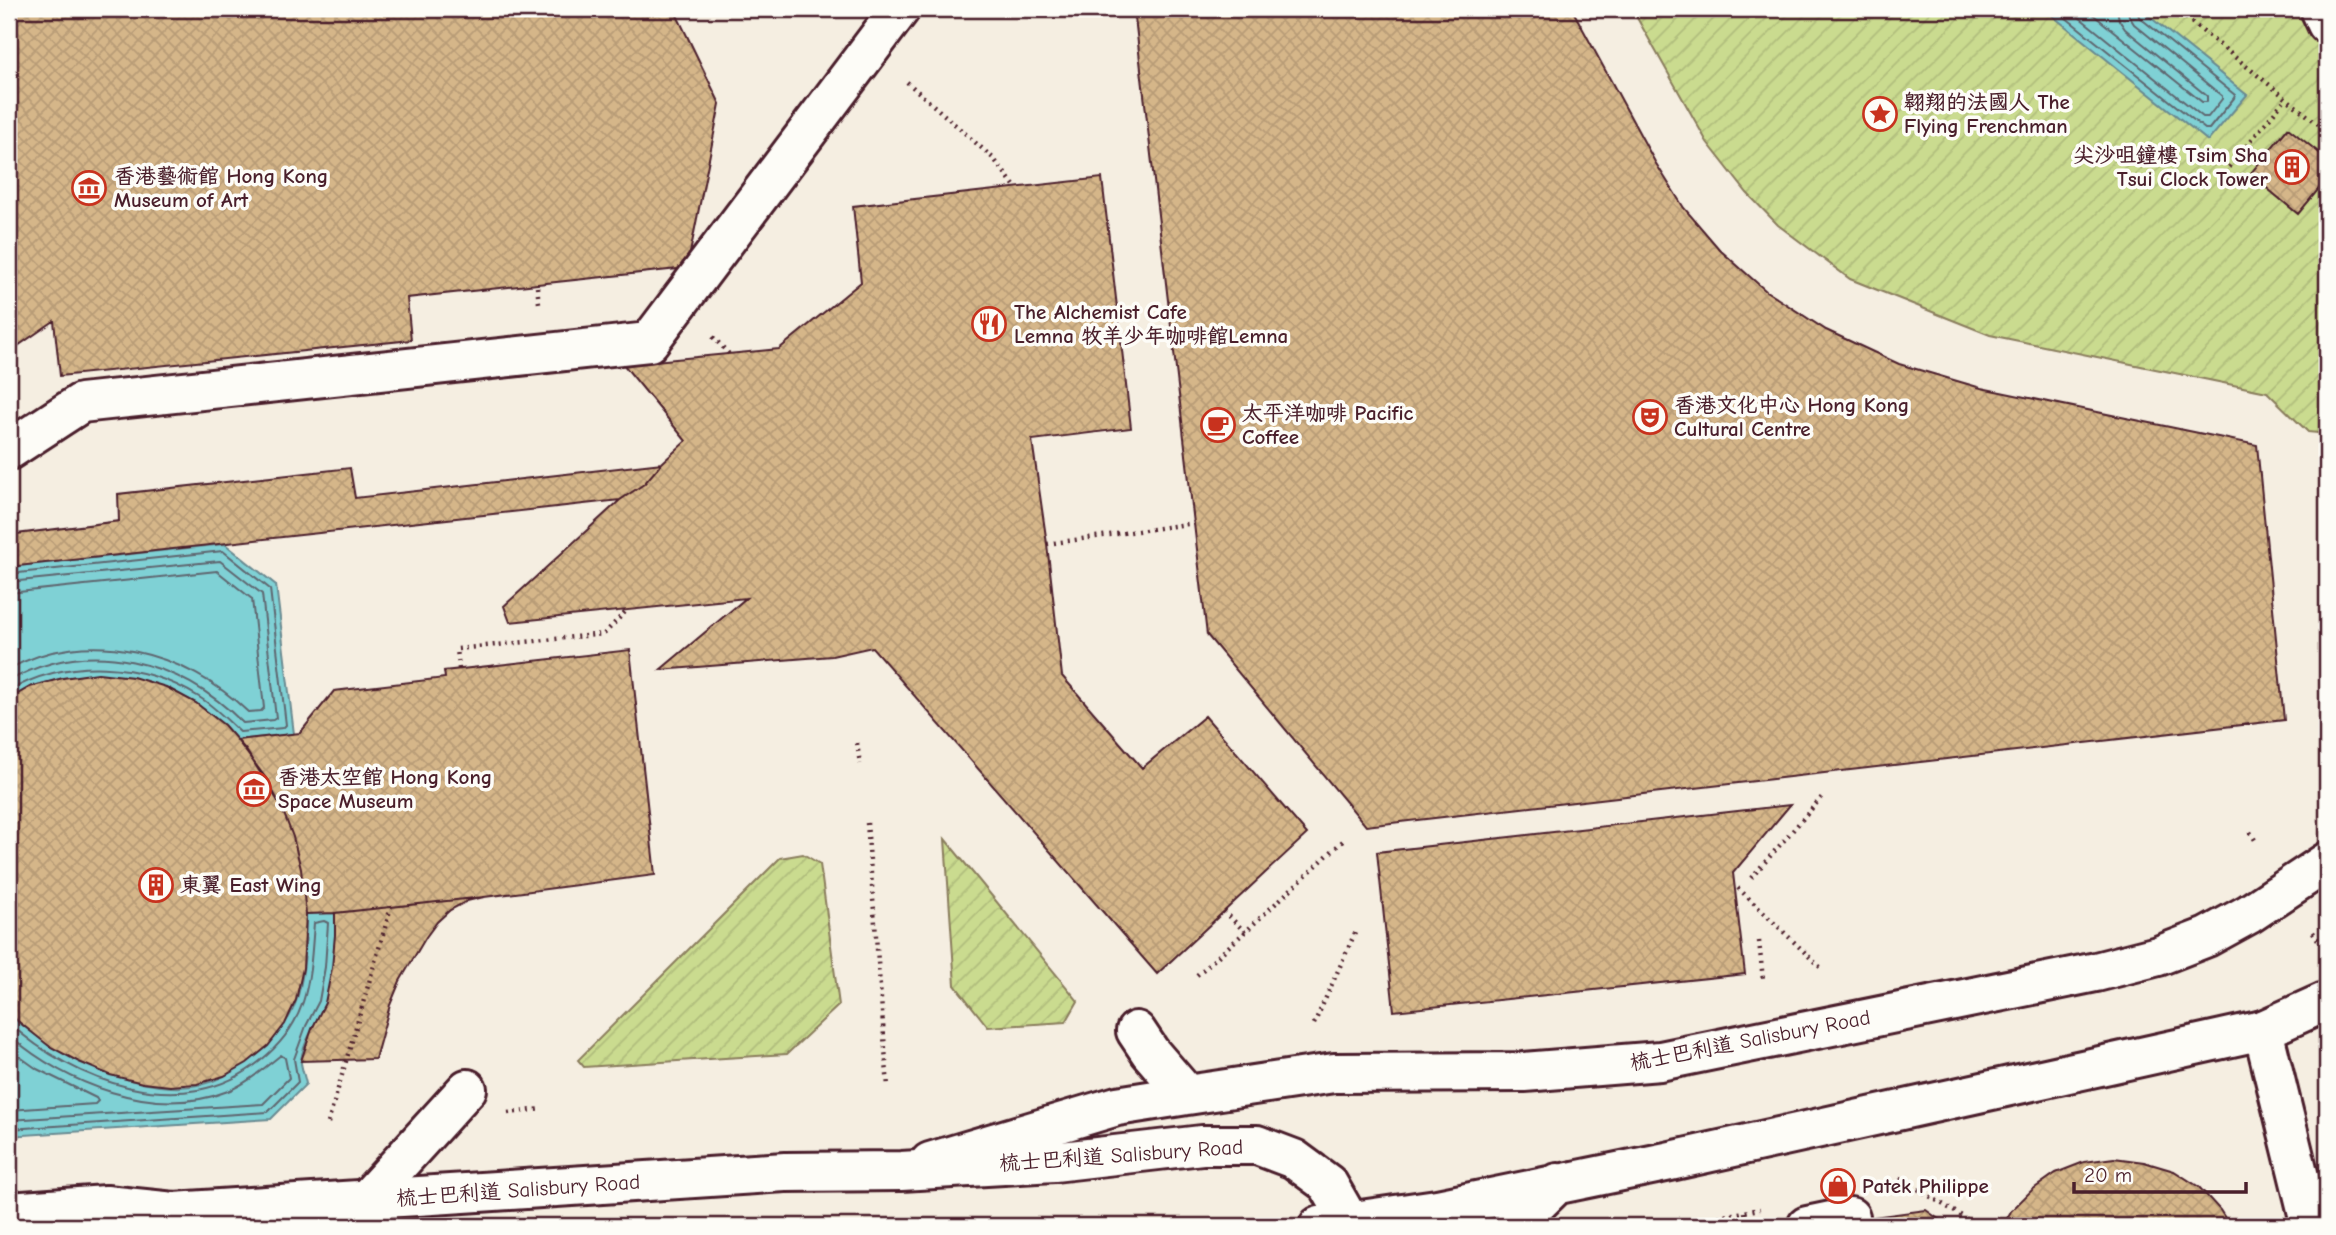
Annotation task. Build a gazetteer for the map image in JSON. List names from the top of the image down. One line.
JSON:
{"streets":{"street":["梳士巴利道 Salisbury Road"]},"places":{"place":["翱翔的法國人 The Flying Frenchman"],"building":["尖沙咀鐘樓 Tsim Sha Tsui Clock Tower","東翼 East Wing"],"museum":["香港藝術館 Hong Kong Museum of Art","香港太空館 Hong Kong Space Museum"],"restaurant":["The Alchemist Cafe Lemna 牧羊少年咖啡館Lemna"],"theatre":["香港文化中心 Hong Kong Cultural Centre"],"cafe":["太平洋咖啡 Pacific Coffee"],"shop":["Patek Philippe"]},"scale_bar":"20 m"}
